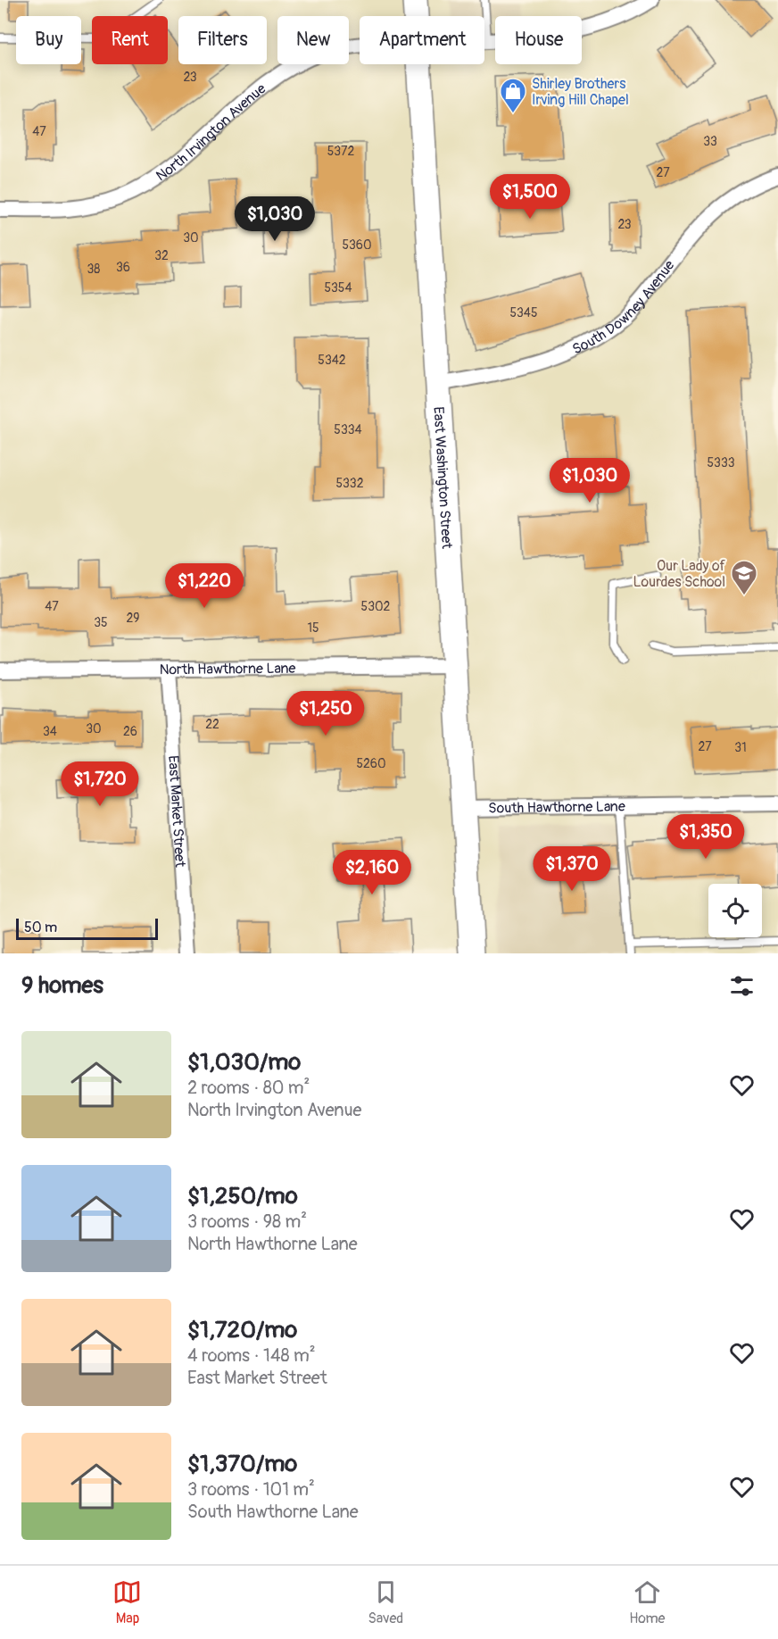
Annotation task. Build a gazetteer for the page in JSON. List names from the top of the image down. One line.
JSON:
{"streets":{"main road":["East Washington Street"],"street":["North Irvington Avenue","South Downey Avenue","North Hawthorne Lane","South Hawthorne Lane","East Market Street"]},"crossings":[["South Downey Avenue","East Washington Street"],["East Washington Street","North Hawthorne Lane"],["East Washington Street","South Hawthorne Lane"],["North Hawthorne Lane","East Market Street"]],"places":{"shop":["Shirley Brothers Irving Hill Chapel"],"school or university":["Our Lady of Lourdes School"]},"house_numbers":["23","47","33","5372","27","23","30","5360","32","36","38","5354","5345","5342","5334","5333","5332","47","5302","29","35","15","22","30","34","26","27","31","5260"],"scale_bar":"50 m","page":{"chip":["Buy","Rent","Filters","New","Apartment","House"],"price":["$1,500","$1,030","$1,030","$1,220","$1,250","$1,720","$1,350","$1,370","$2,160"],"scale":"50 m","heading":"9 homes","list":[{"name":"$1,030/mo","note":"2 rooms · 80 m² · North Irvington Avenue"},{"name":"$1,250/mo","note":"3 rooms · 98 m² · North Hawthorne Lane"},{"name":"$1,720/mo","note":"4 rooms · 148 m² · East Market Street"},{"name":"$1,370/mo","note":"3 rooms · 101 m² · South Hawthorne Lane"}],"tabs":["Map","Saved","Home"]}}
